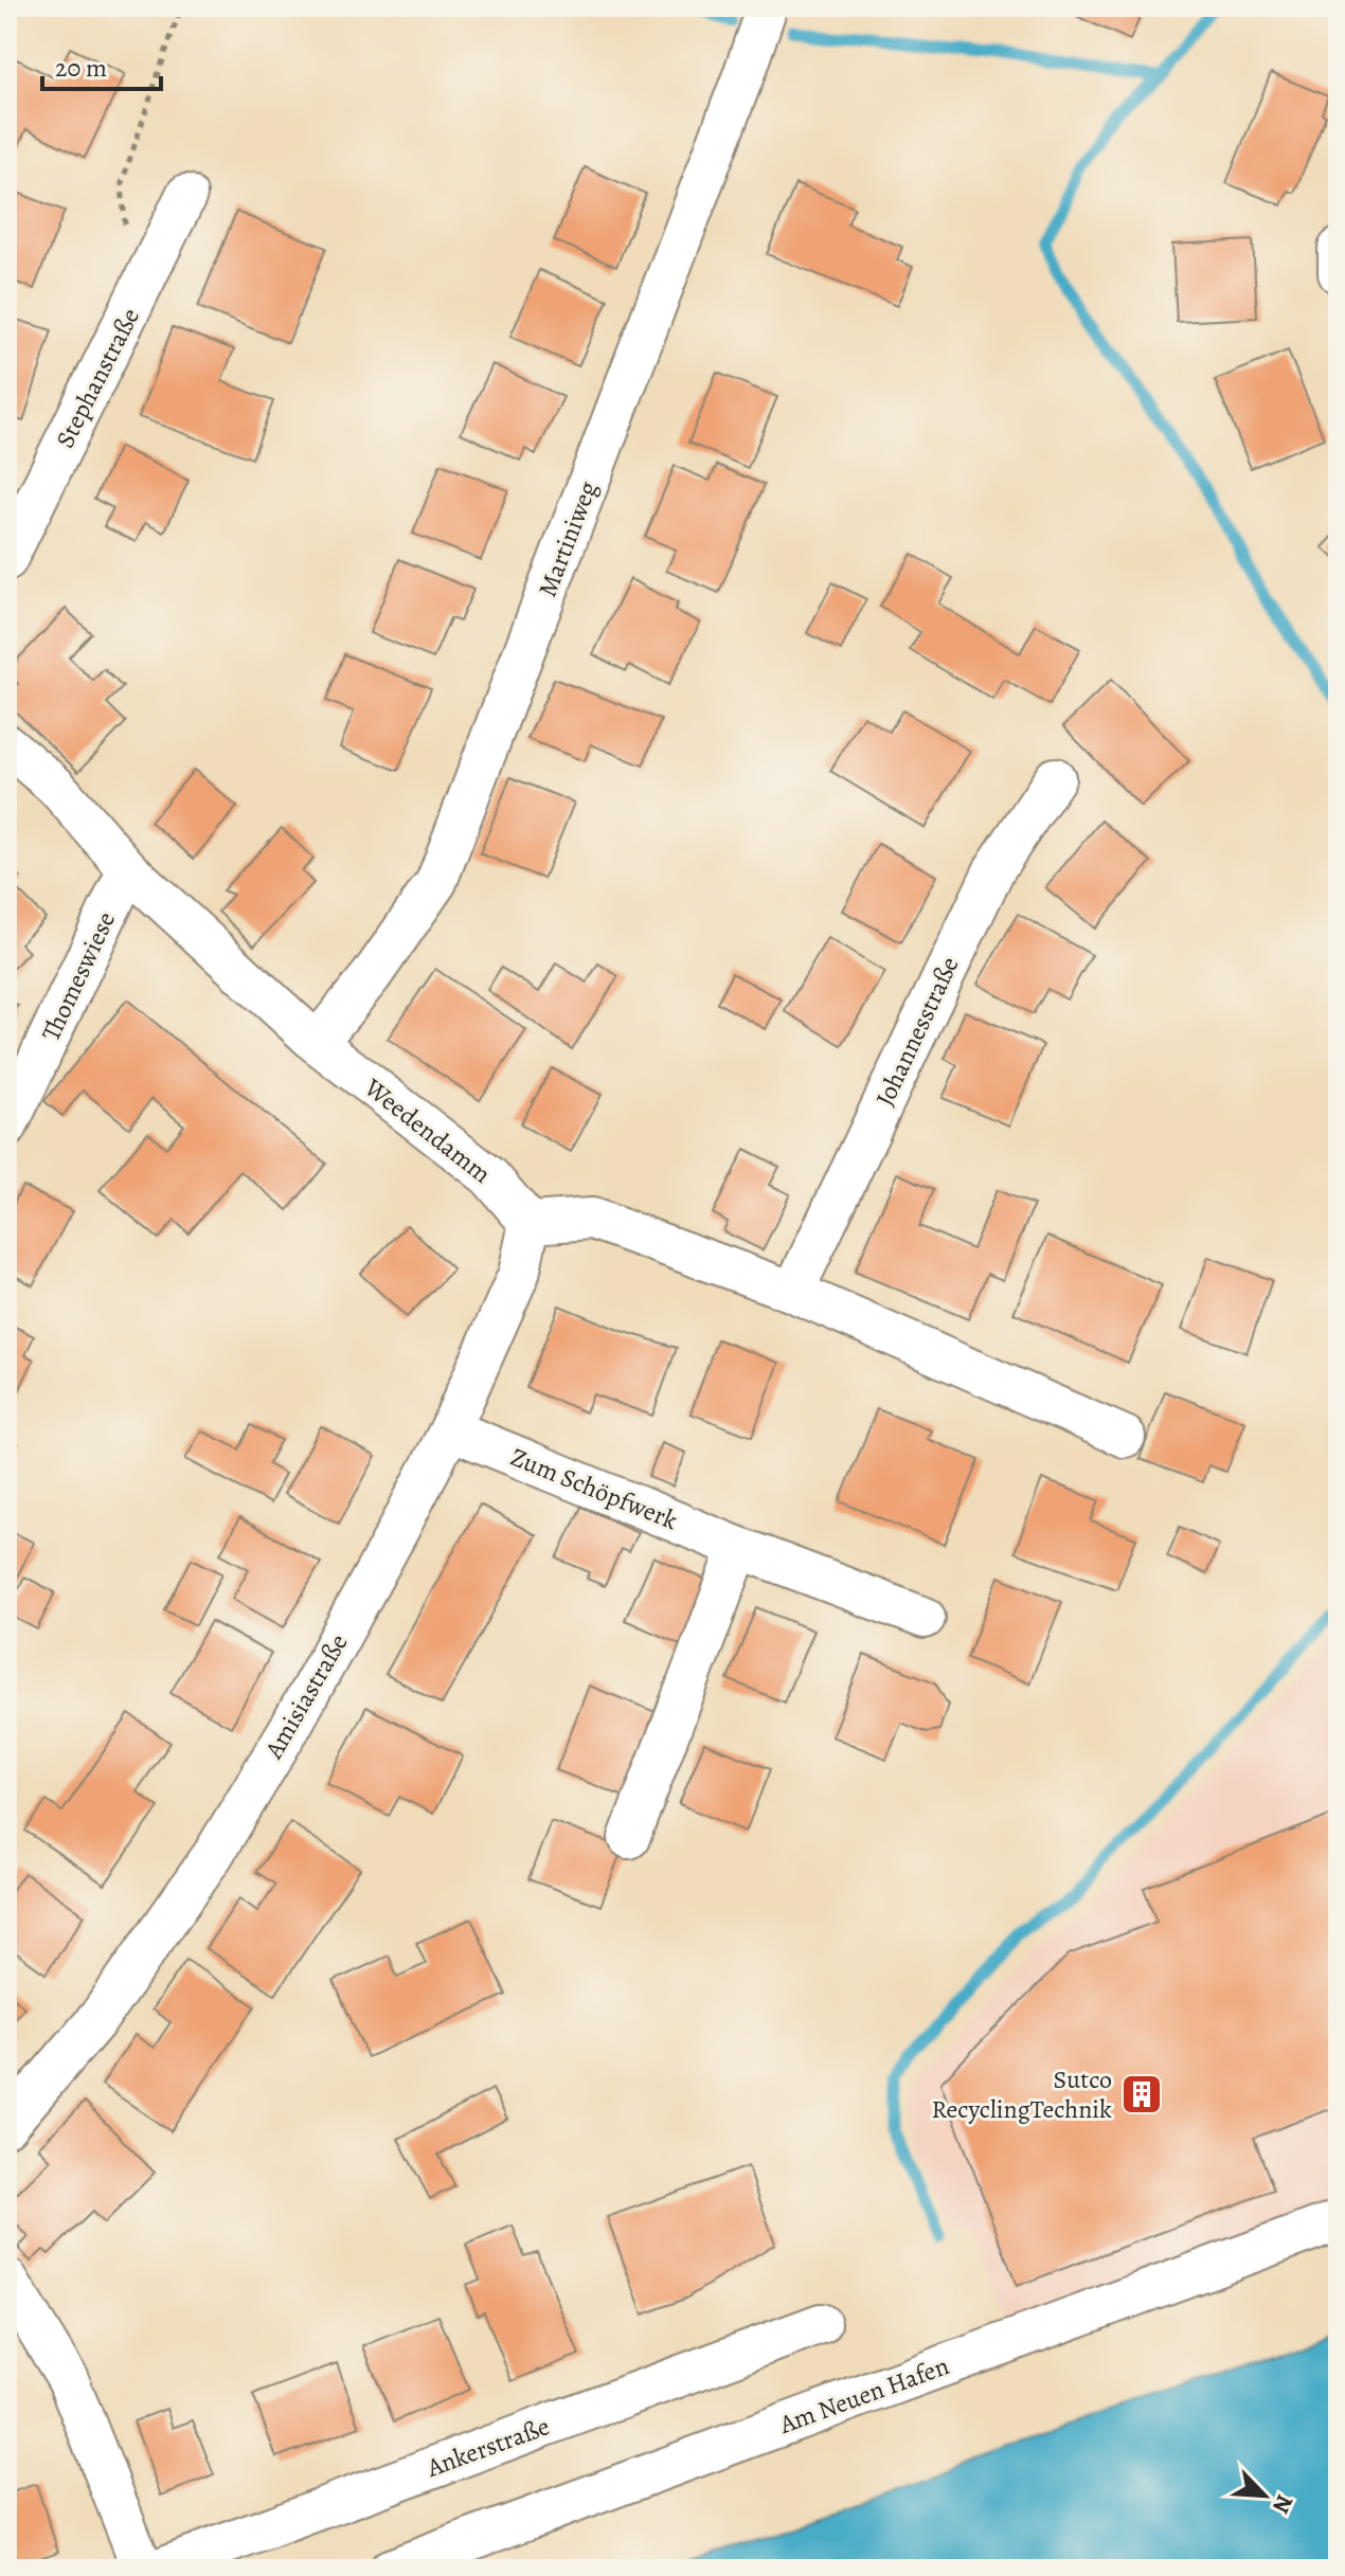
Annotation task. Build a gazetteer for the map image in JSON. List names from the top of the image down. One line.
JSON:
{"streets":{"street":["Stephanstraße","Martiniweg","Thomeswiese","Johannesstraße","Weedendamm","Zum Schöpfwerk","Amisiastraße","Am Neuen Hafen","Ankerstraße"]},"crossings":[["Martiniweg","Weedendamm"],["Thomeswiese","Weedendamm"],["Weedendamm","Amisiastraße"],["Zum Schöpfwerk","Amisiastraße"]],"places":{"building":["Sutco RecyclingTechnik"]},"scale_bar":"20 m","north":"bottom right"}
